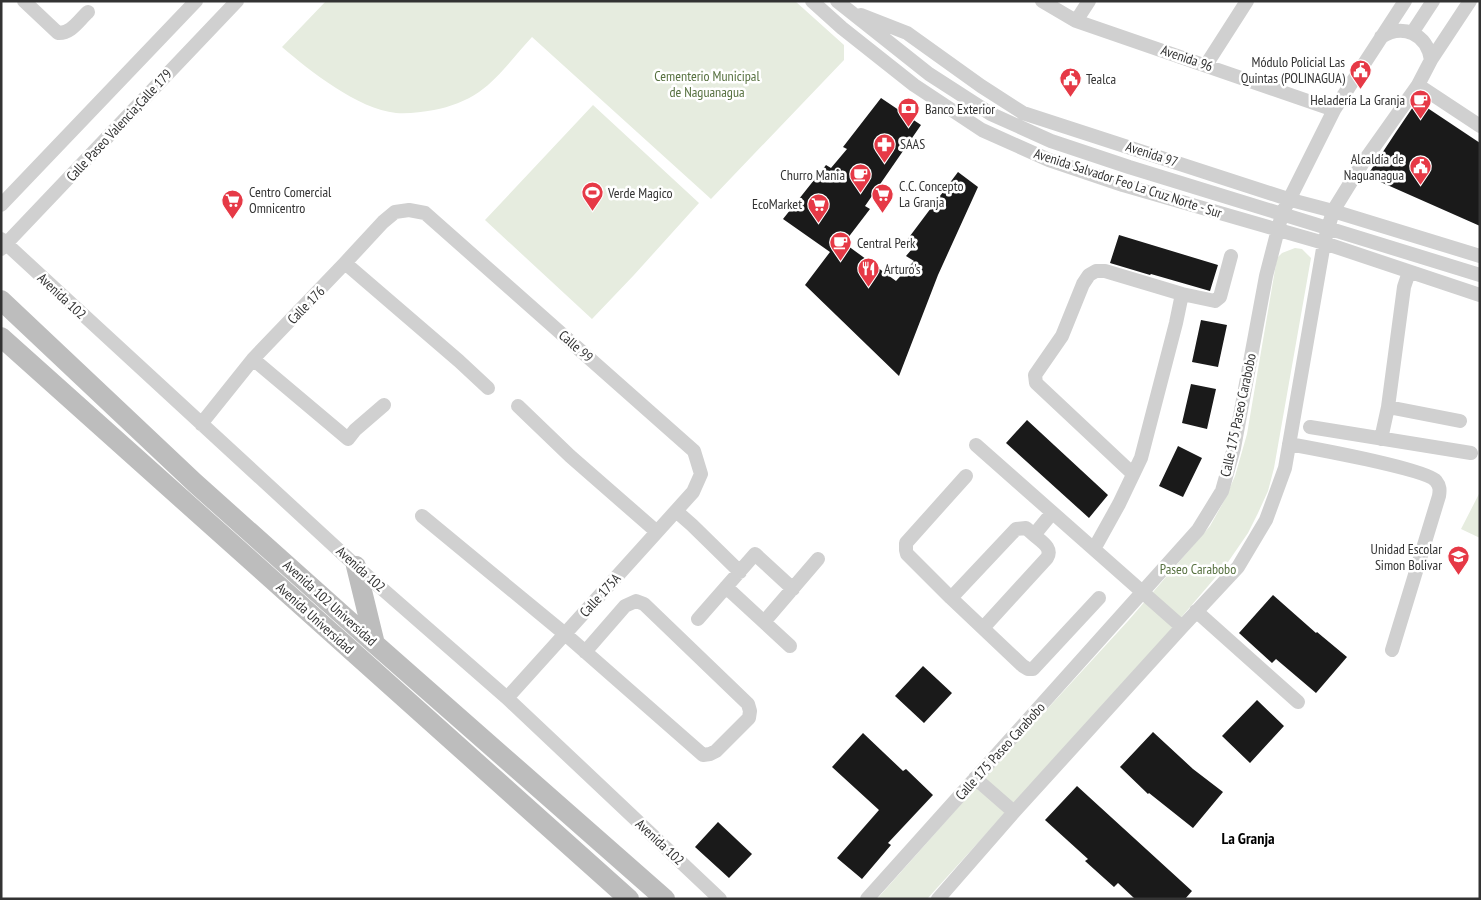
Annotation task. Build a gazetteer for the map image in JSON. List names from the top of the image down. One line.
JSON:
{"streets":{"main road":["Avenida 102 Universidad","Avenida Universidad"],"street":["Avenida 96","Calle Paseo Valencia;Calle 179","Avenida 97","Avenida Salvador Feo La Cruz Norte - Sur","Avenida 102","Calle 176","Calle 99","Calle 175 Paseo Carabobo","Calle 175A"]},"crossings":[["Avenida 96","Calle 175 Paseo Carabobo"],["Calle Paseo Valencia;Calle 179","Avenida 102"],["Avenida 97","Avenida Salvador Feo La Cruz Norte - Sur"],["Avenida 97","Calle 175 Paseo Carabobo"],["Avenida Salvador Feo La Cruz Norte - Sur","Calle 175 Paseo Carabobo"],["Avenida 102","Calle 176"],["Avenida 102","Calle 175A"],["Calle 176","Calle 99"],["Calle 99","Calle 175A"]],"districts":["La Granja"],"parks":["Cementerio Municipal de Naguanagua","Paseo Carabobo"],"places":{"public building":["Módulo Policial Las Quintas (POLINAGUA)","Tealca","Alcaldía de Naguanagua"],"cafe":["Heladería La Granja","Churro Mania","Central Perk"],"bank":["Banco Exterior"],"pharmacy":["SAAS"],"sports":["Verde Magico"],"supermarket":["C.C. Concepto La Granja","Centro Comercial Omnicentro","EcoMarket"],"restaurant":["Arturo's"],"school or university":["Unidad Escolar Simon Bolivar"]}}
